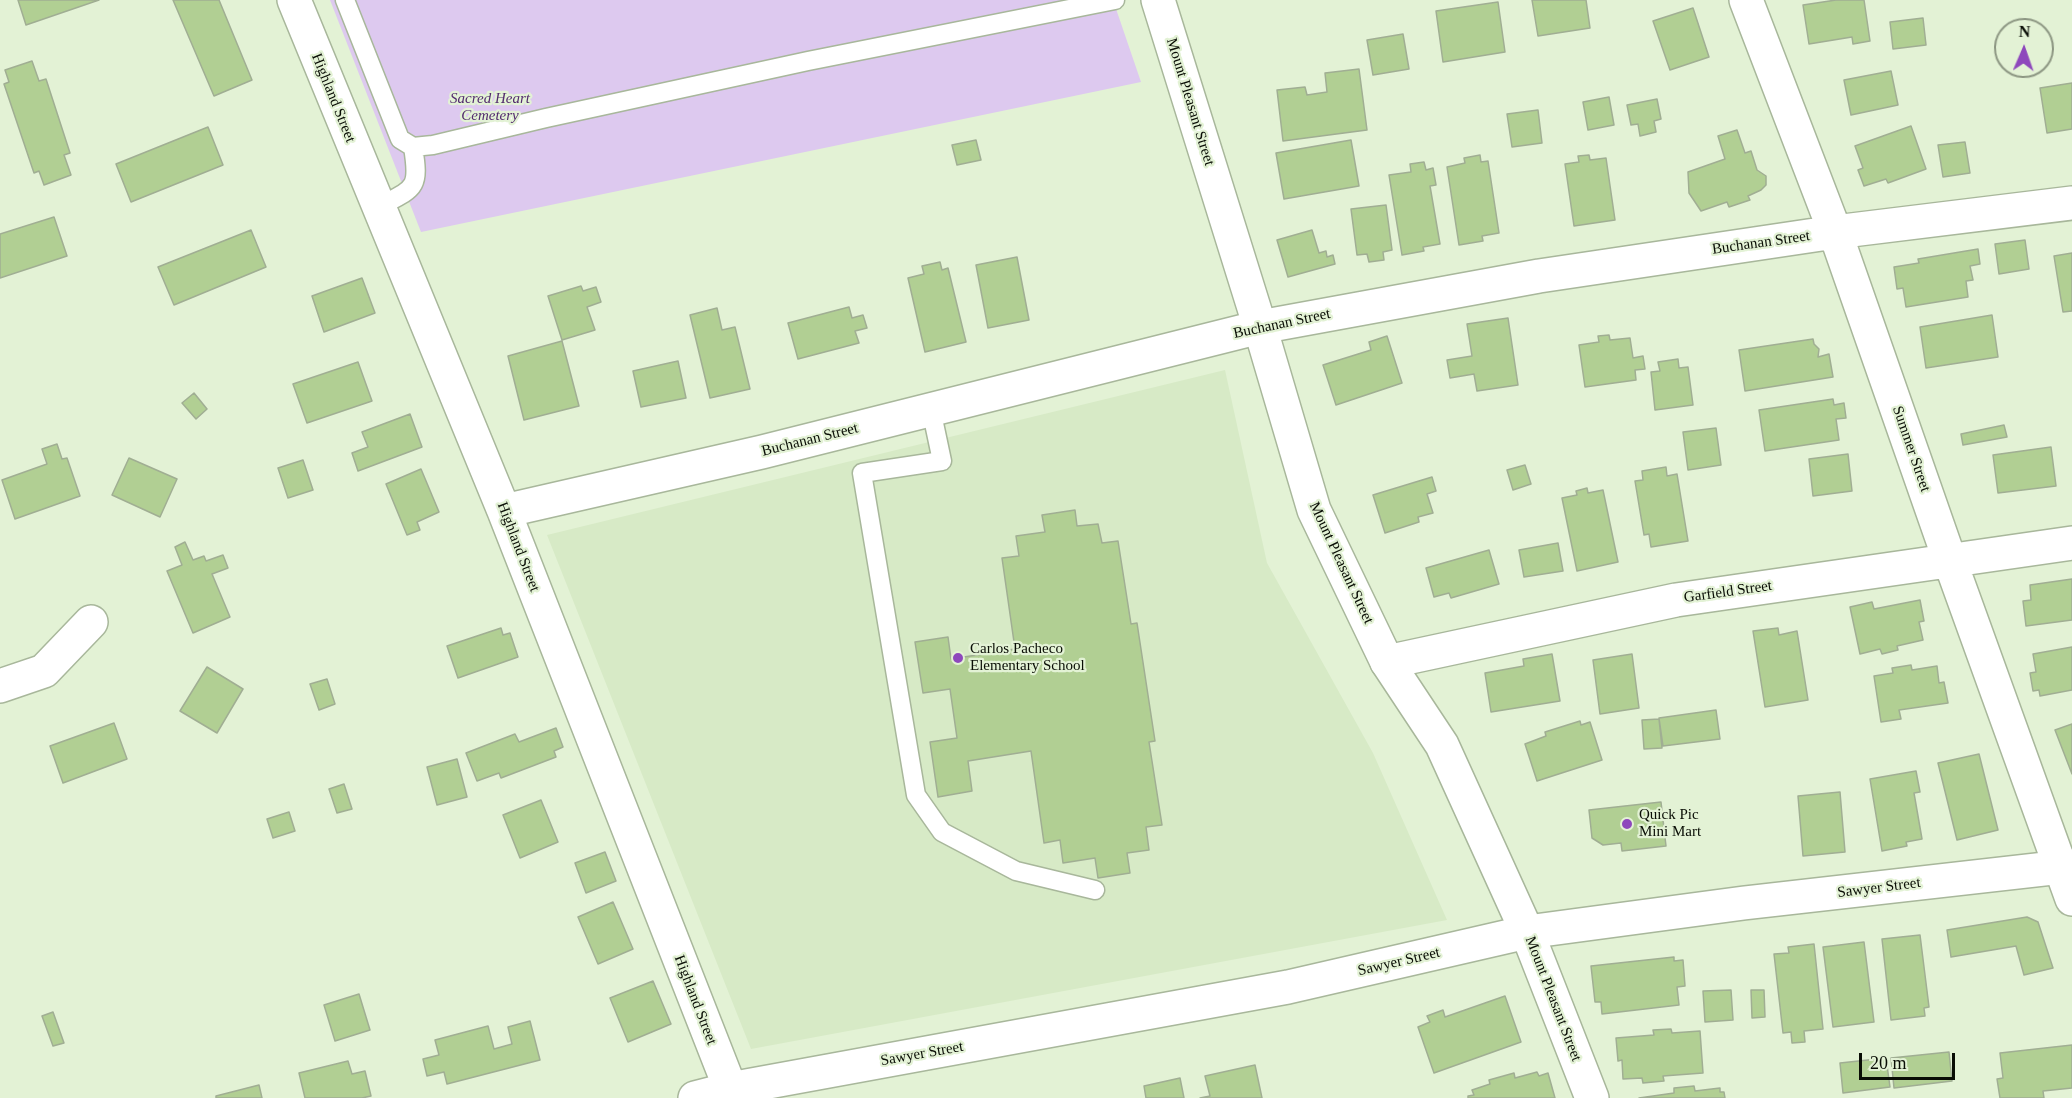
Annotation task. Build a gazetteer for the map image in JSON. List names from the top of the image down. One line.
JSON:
{"streets":{"street":["Highland Street","Mount Pleasant Street","Buchanan Street","Summer Street","Garfield Street","Sawyer Street"]},"crossings":[["Highland Street","Buchanan Street"],["Highland Street","Sawyer Street"],["Mount Pleasant Street","Buchanan Street"],["Mount Pleasant Street","Garfield Street"],["Mount Pleasant Street","Sawyer Street"],["Buchanan Street","Summer Street"],["Summer Street","Garfield Street"],["Summer Street","Sawyer Street"]],"parks":["Sacred Heart Cemetery"],"places":["Carlos Pacheco Elementary School","Quick Pic Mini Mart"],"scale_bar":"20 m","north":"top"}
